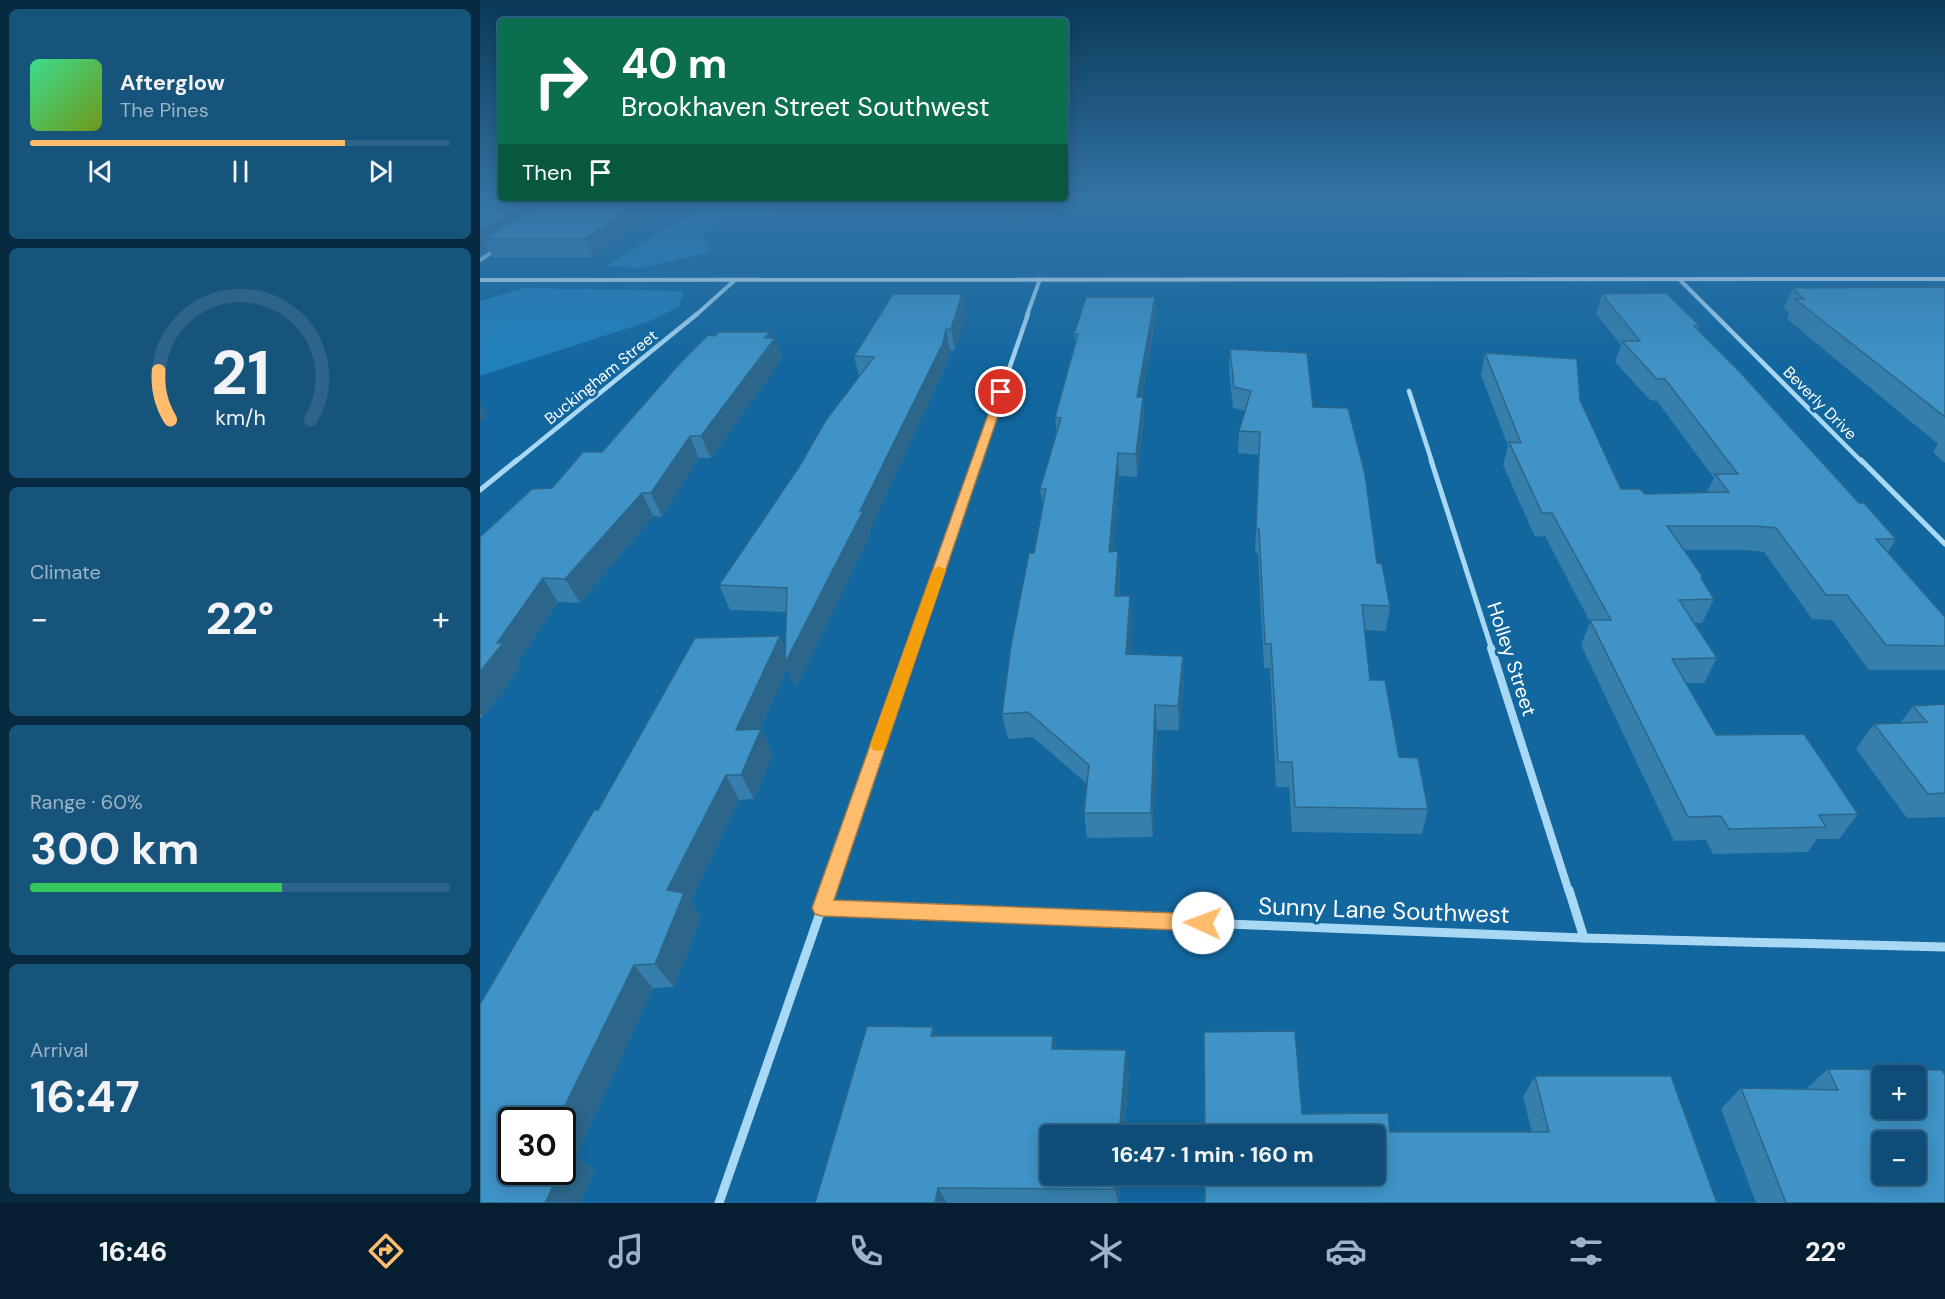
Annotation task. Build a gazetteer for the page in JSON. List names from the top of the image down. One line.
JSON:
{"streets":{"street":["Buckingham Street","Beverly Drive","Holley Street","Sunny Lane Southwest"]},"crossings":[["Holley Street","Sunny Lane Southwest"]],"page":{"turn":["40 m","Brookhaven Street Southwest"],"song":["Afterglow","The Pines"],"then":"Then","tile":["Climate",["Range · 60%","300 km"],["Arrival","16:47"]],"heat":["−","22°","+"],"map_buttons":["+","−"],"limit":"30","trip":"16:47 · 1 min · 160 m","tabs":["16:46","22°"],"gauge":["21","km/h"]}}
